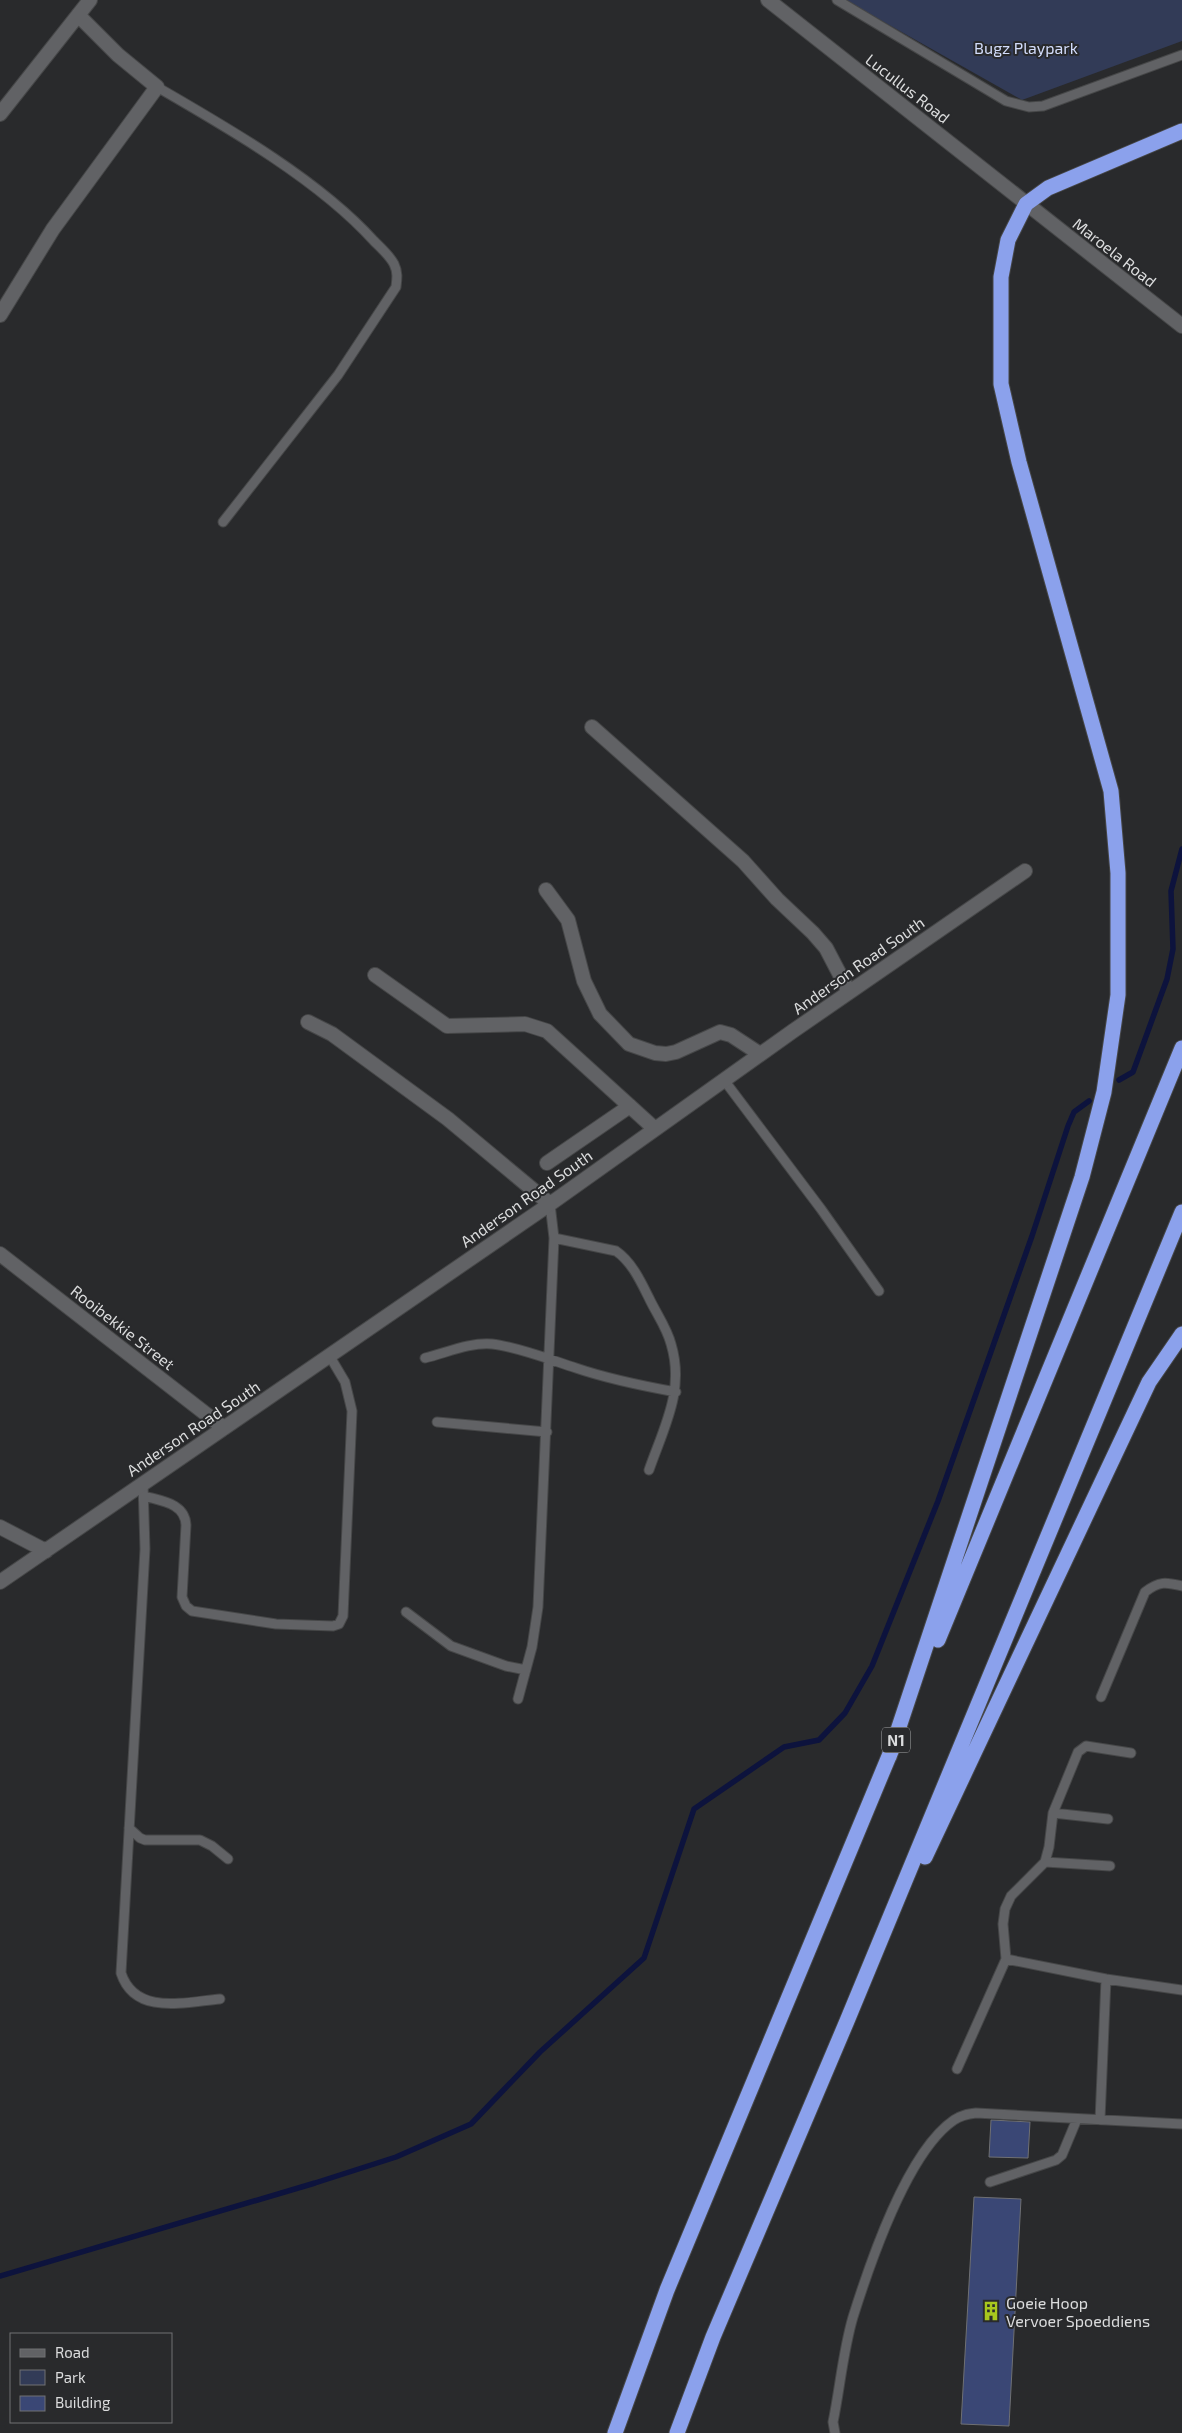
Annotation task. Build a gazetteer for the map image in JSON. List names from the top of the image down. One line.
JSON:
{"streets":{"highway":["N1"],"street":["Lucullus Road","Maroela Road","Anderson Road South","Rooibekkie Street"]},"crossings":[["Lucullus Road","Maroela Road"],["Anderson Road South","Rooibekkie Street"]],"parks":["Bugz Playpark"],"places":{"building":["Goeie Hoop Vervoer Spoeddiens"]},"legend":["Road","Park","Building"]}
